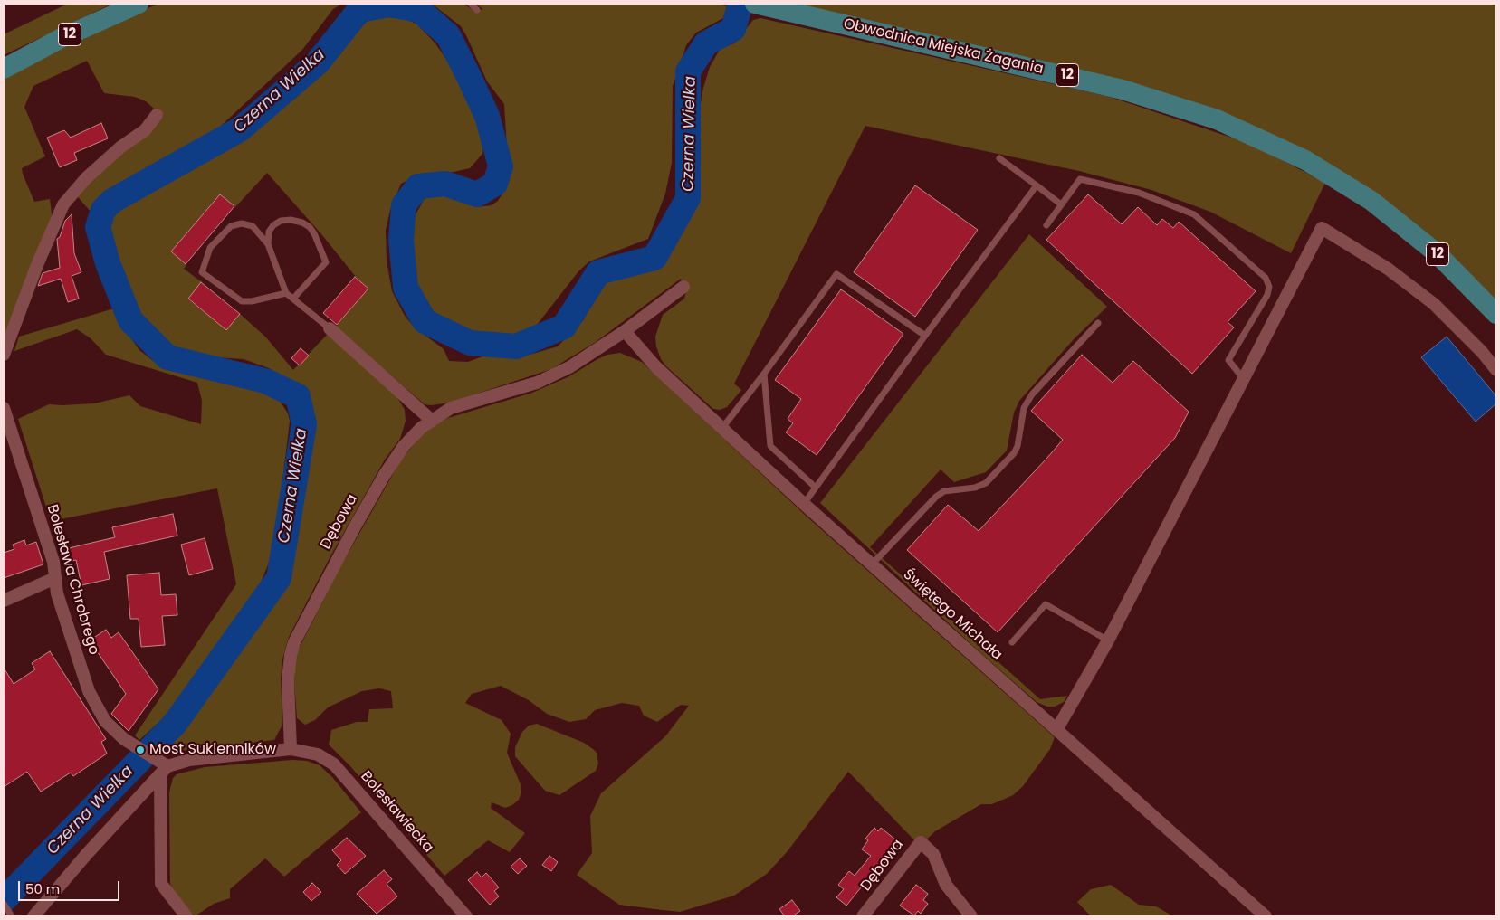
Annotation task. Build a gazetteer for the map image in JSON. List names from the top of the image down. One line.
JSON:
{"streets":{"main road":["12","Obwodnica Miejska Żagania"],"street":["Dębowa","Bolesława Chrobrego","Świętego Michała","Bolesławiecka"]},"crossings":[["Dębowa","Świętego Michała"],["Dębowa","Bolesławiecka"],["Bolesława Chrobrego","Bolesławiecka"]],"water":["Czerna Wielka"],"places":["Most Sukienników"],"scale_bar":"50 m"}
